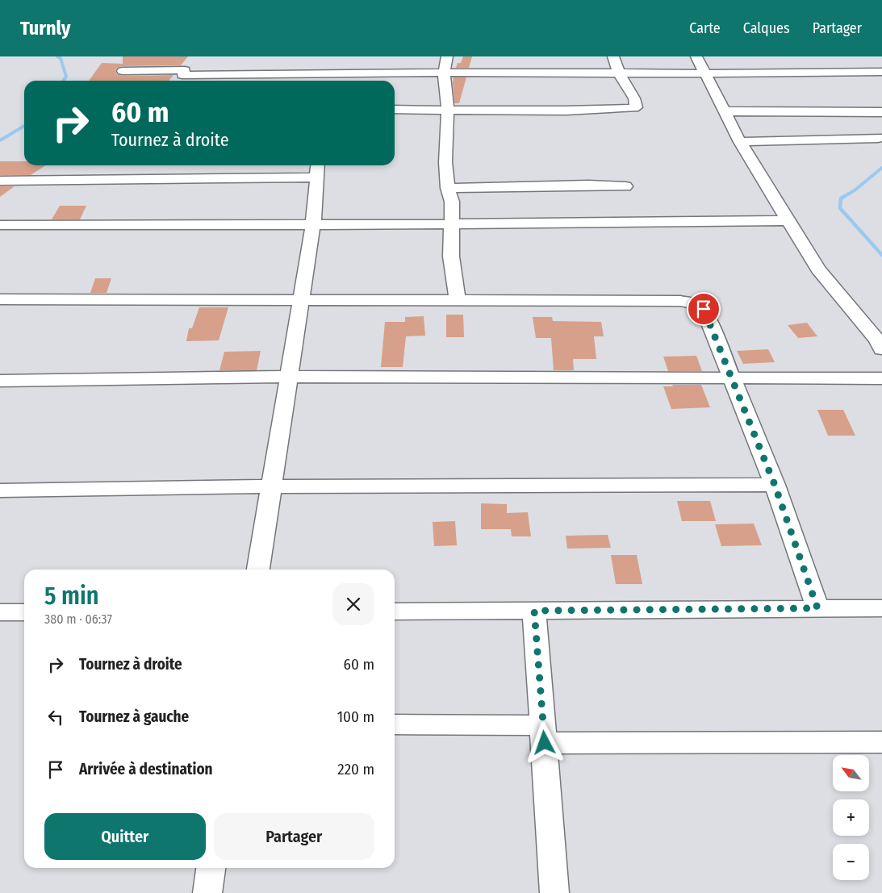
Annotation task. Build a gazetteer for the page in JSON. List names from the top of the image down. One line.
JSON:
{"north":"top left","page":{"header":"Turnly","nav":["Carte","Calques","Partager"],"turn":["60 m","Tournez à droite"],"heading":["5 min","380 m · 06:37"],"list":[{"name":"Tournez à droite","value":"60 m"},{"name":"Tournez à gauche","value":"100 m"},{"name":"Arrivée à destination","value":"220 m"}],"map_buttons":["+","−"],"buttons":["Quitter","Partager"]}}
